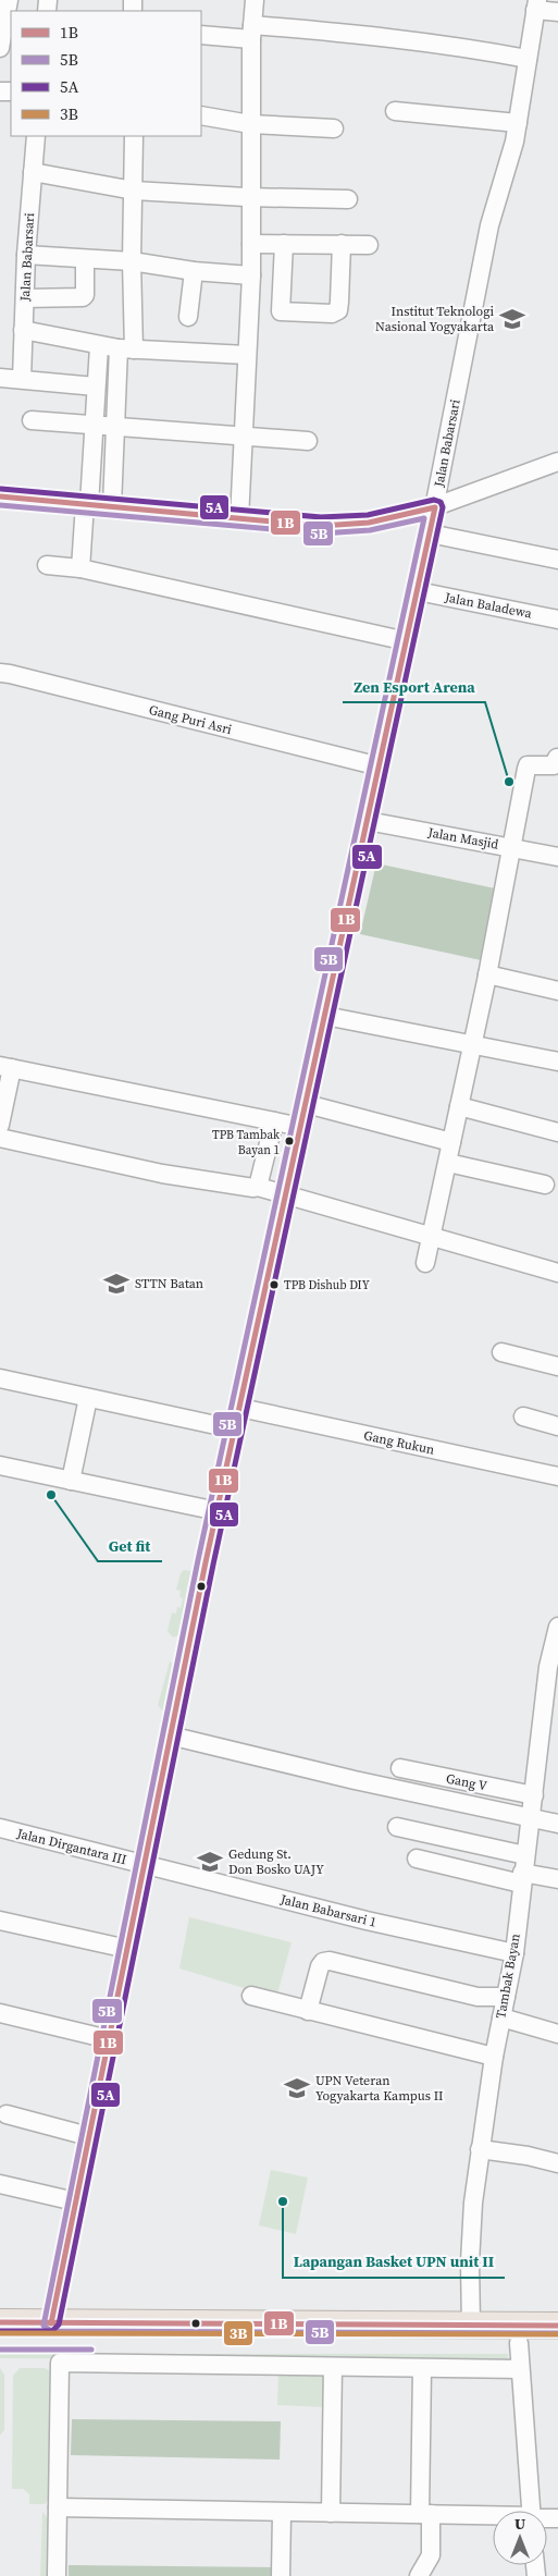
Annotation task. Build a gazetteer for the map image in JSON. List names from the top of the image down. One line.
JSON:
{"streets":{"street":["Jalan Babarsari","Jalan Baladewa","Gang Puri Asri","Jalan Masjid","Gang Rukun","Gang V","Jalan Dirgantara III","Jalan Babarsari 1","Tambak Bayan"]},"crossings":[["Jalan Babarsari","Jalan Baladewa"],["Jalan Babarsari","Gang Puri Asri"],["Jalan Babarsari","Jalan Masjid"],["Jalan Babarsari","Gang Rukun"],["Jalan Babarsari","Jalan Dirgantara III"],["Jalan Babarsari","Jalan Babarsari 1"],["Gang V","Tambak Bayan"],["Jalan Dirgantara III","Jalan Babarsari 1"],["Jalan Babarsari 1","Tambak Bayan"]],"places":{"school or university":["Institut Teknologi Nasional Yogyakarta","STTN Batan","Gedung St. Don Bosko UAJY","UPN Veteran Yogyakarta Kampus II"],"other":["Zen Esport Arena","TPB Tambak Bayan 1","TPB Dishub DIY","Get fit","Lapangan Basket UPN unit II"]},"lines":["transit line 5A","transit line 1B","transit line 5B","transit line 3B"],"legend":["1B","5B","5A","3B"],"north":"top"}
